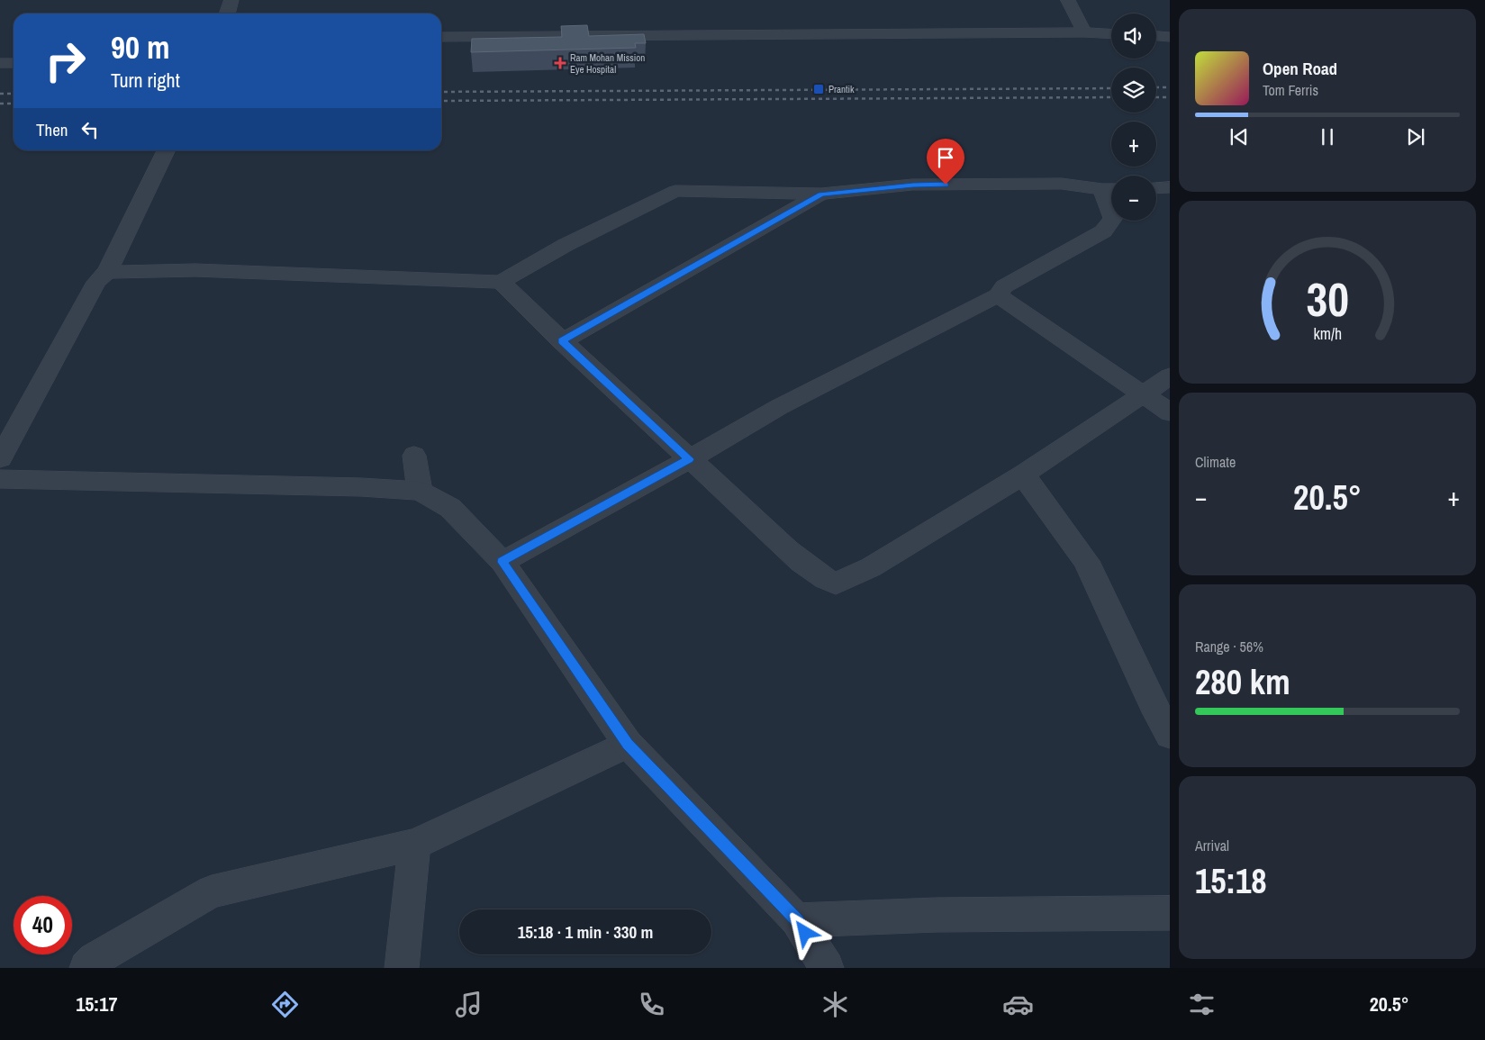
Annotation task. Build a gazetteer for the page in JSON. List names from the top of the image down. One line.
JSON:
{"places":{"health":["Ram Mohan Mission Eye Hospital"],"transit":["Prantik"]},"page":{"map_buttons":["+","−"],"turn":["90 m","Turn right"],"song":["Open Road","Tom Ferris"],"then":"Then","tile":["Climate",["Range · 56%","280 km"],["Arrival","15:18"]],"heat":["−","20.5°","+"],"limit":"40","trip":"15:18 · 1 min · 330 m","tabs":["15:17","20.5°"],"gauge":["30","km/h"]}}
